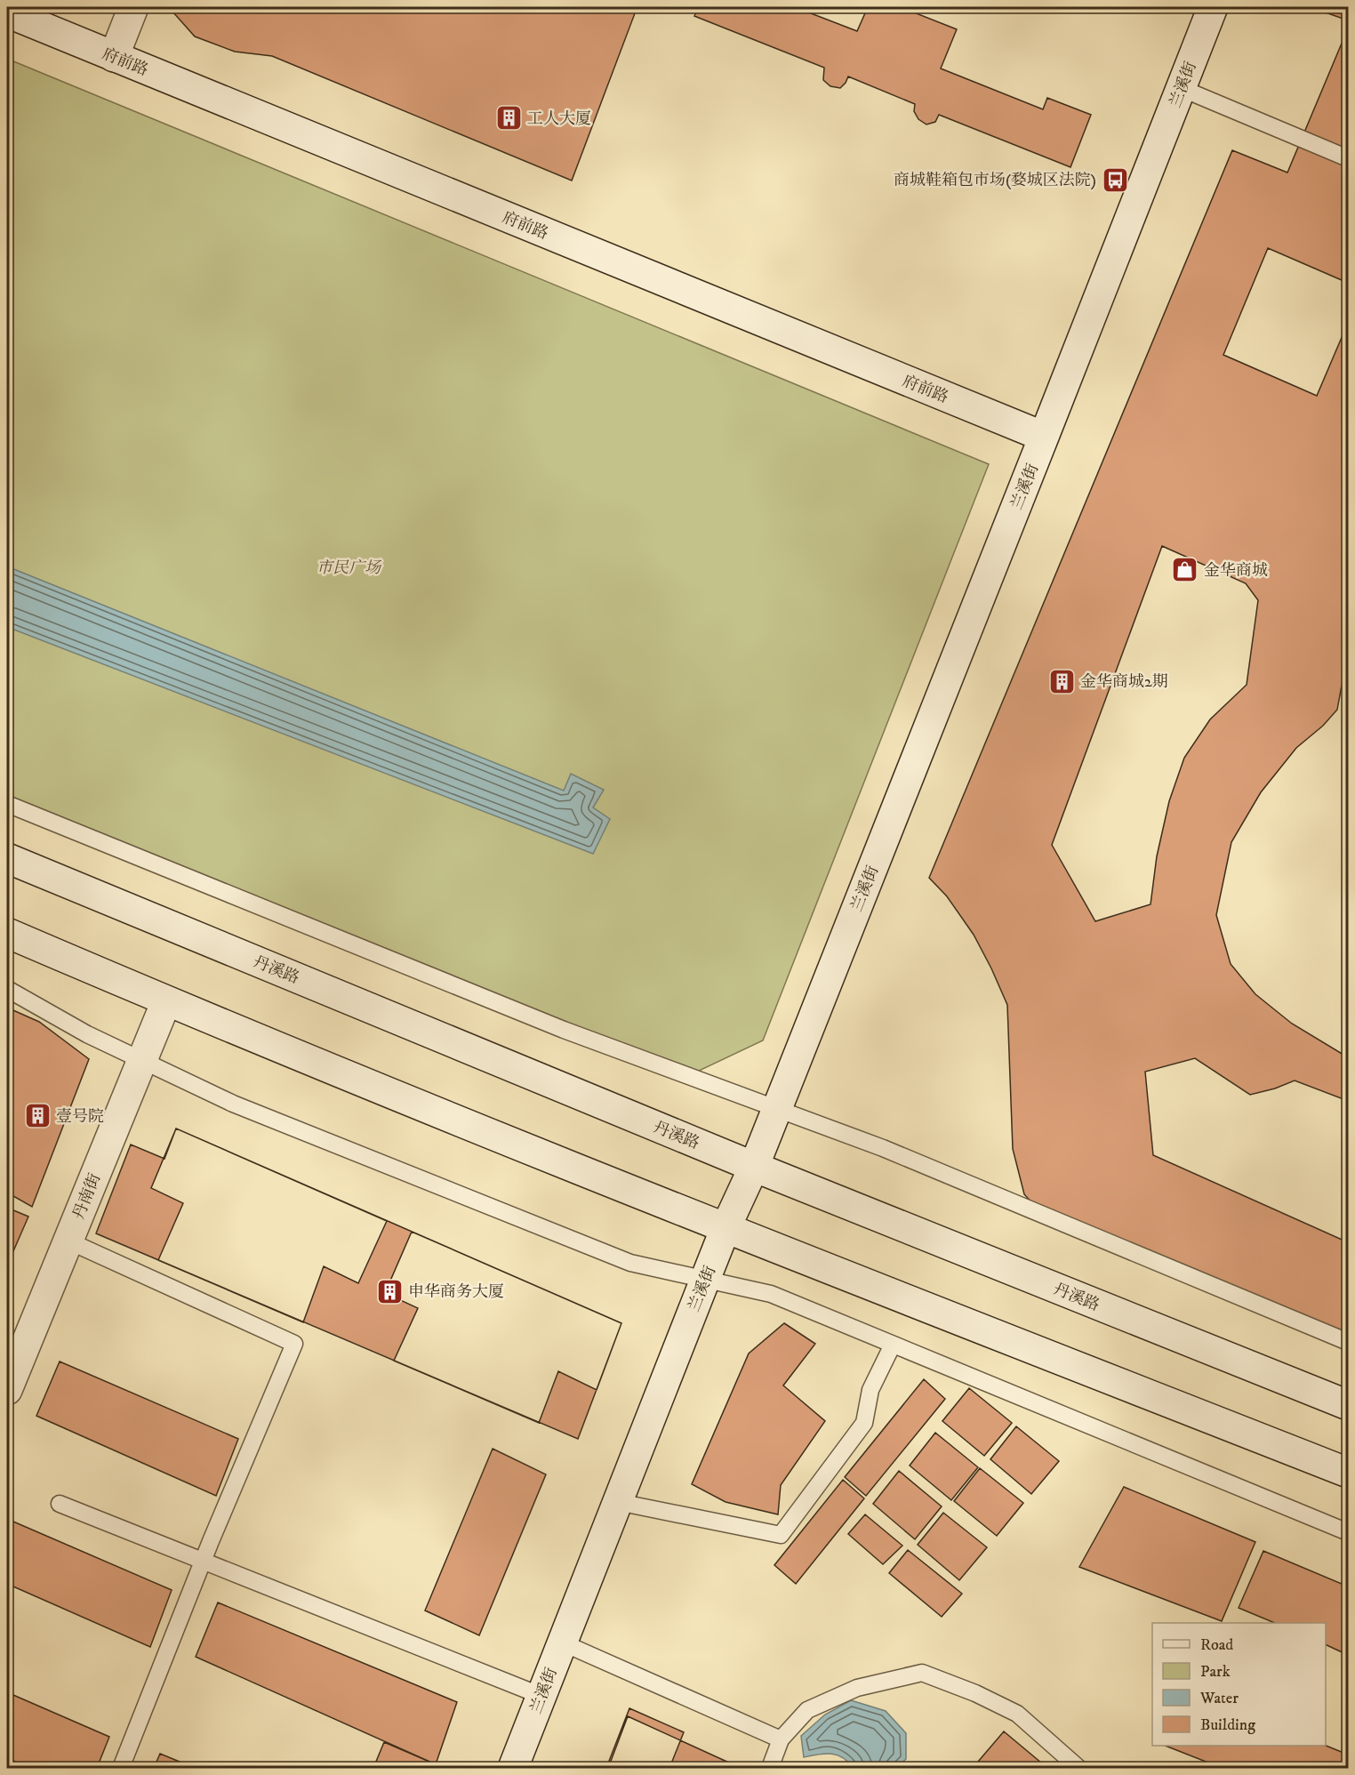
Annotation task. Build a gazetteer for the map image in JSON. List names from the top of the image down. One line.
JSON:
{"streets":{"street":["府前路","兰溪街","丹溪路","丹南街"]},"crossings":[["府前路","兰溪街"],["兰溪街","丹溪路"]],"parks":["市民广场"],"places":{"building":["工人大厦","金华商城2期","壹号院","申华商务大厦"],"bus stop":["商城鞋箱包市场(婺城区法院)"],"shop":["金华商城"]},"legend":["Road","Park","Water","Building"]}
